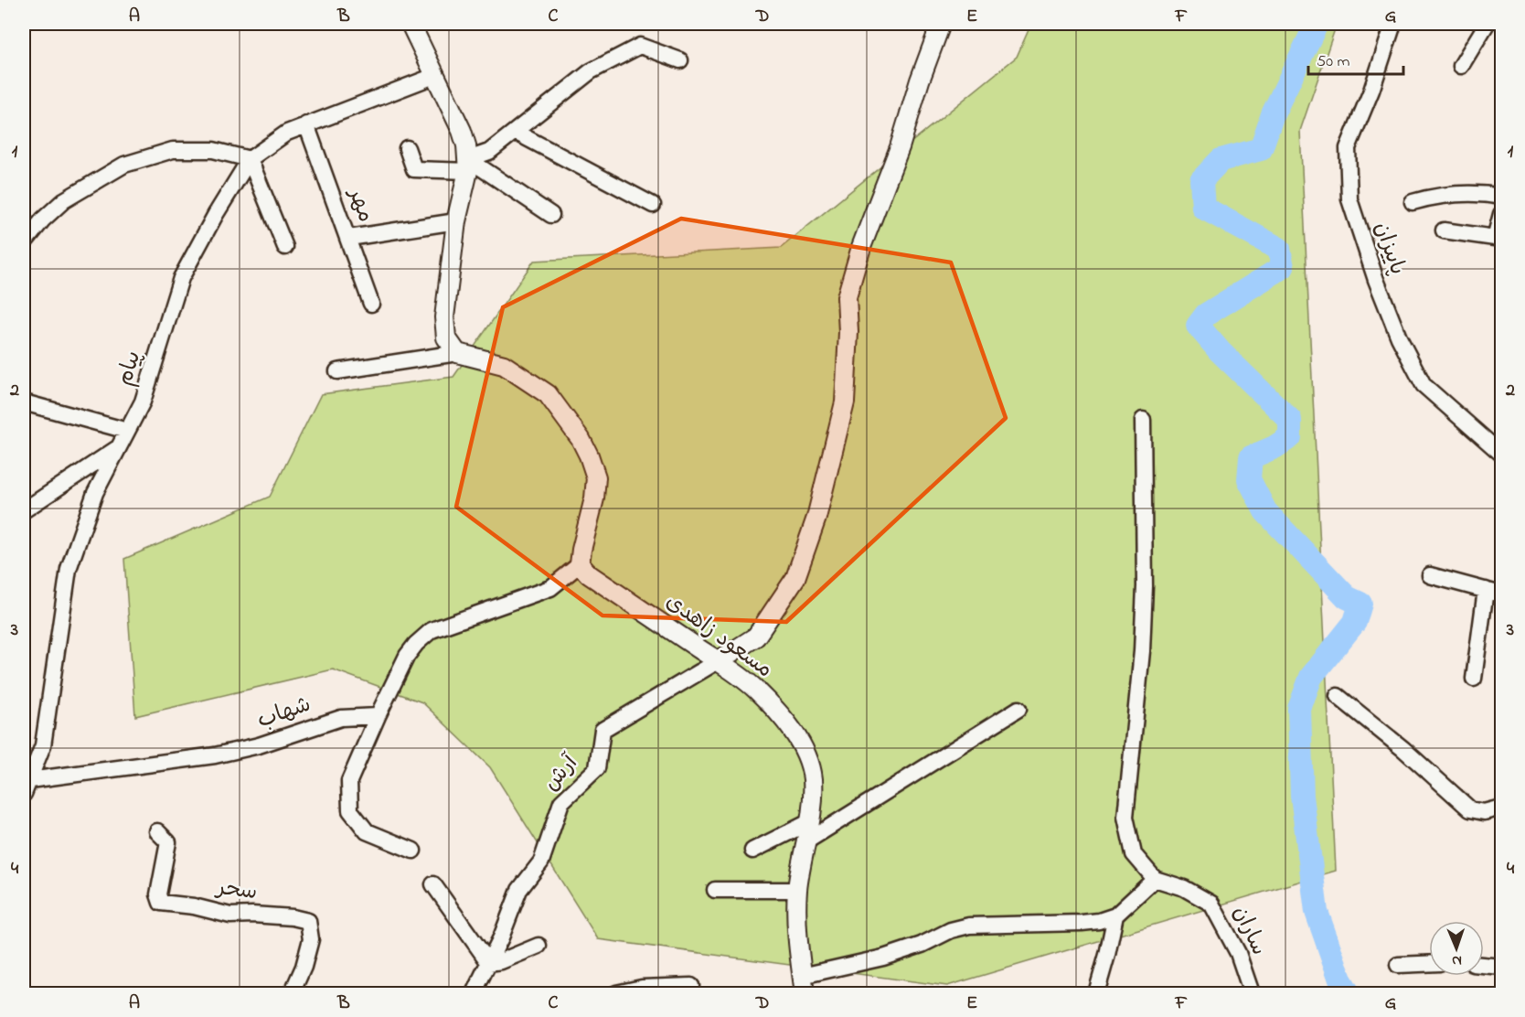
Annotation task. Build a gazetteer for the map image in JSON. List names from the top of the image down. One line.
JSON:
{"streets":{"street":["مهر","پاییزان","پیام","مسعود زاهدی","شهاب","آرش","سحر","ساران"]},"crossings":[["مهر","پیام"],["پیام","شهاب"],["مسعود زاهدی","آرش"]],"scale_bar":"50 m","north":"bottom","grid":{"columns":["A","B","C","D","E","F","G"],"rows":["1","2","3","4"]}}
